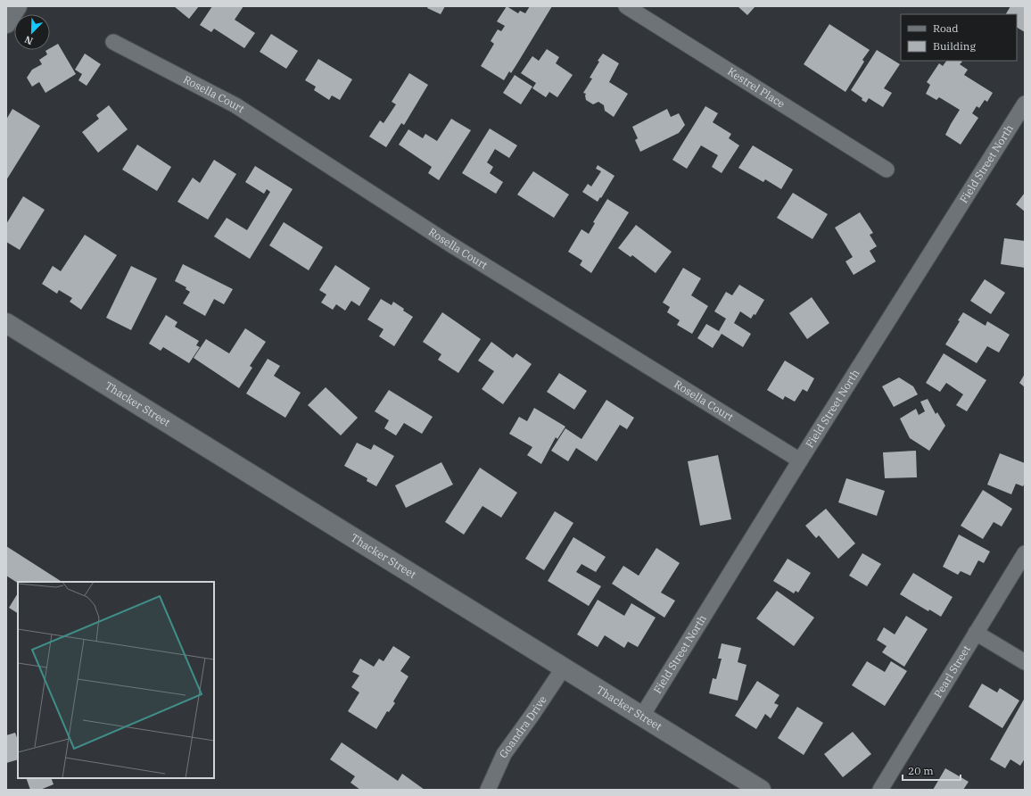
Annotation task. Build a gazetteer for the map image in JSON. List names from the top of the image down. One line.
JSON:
{"streets":{"street":["Kestrel Place","Rosella Court","Field Street North","Thacker Street","Pearl Street","Goandra Drive"]},"crossings":[["Rosella Court","Field Street North"],["Field Street North","Thacker Street"],["Thacker Street","Goandra Drive"]],"legend":["Road","Building"],"scale_bar":"20 m","north":"bottom left"}
